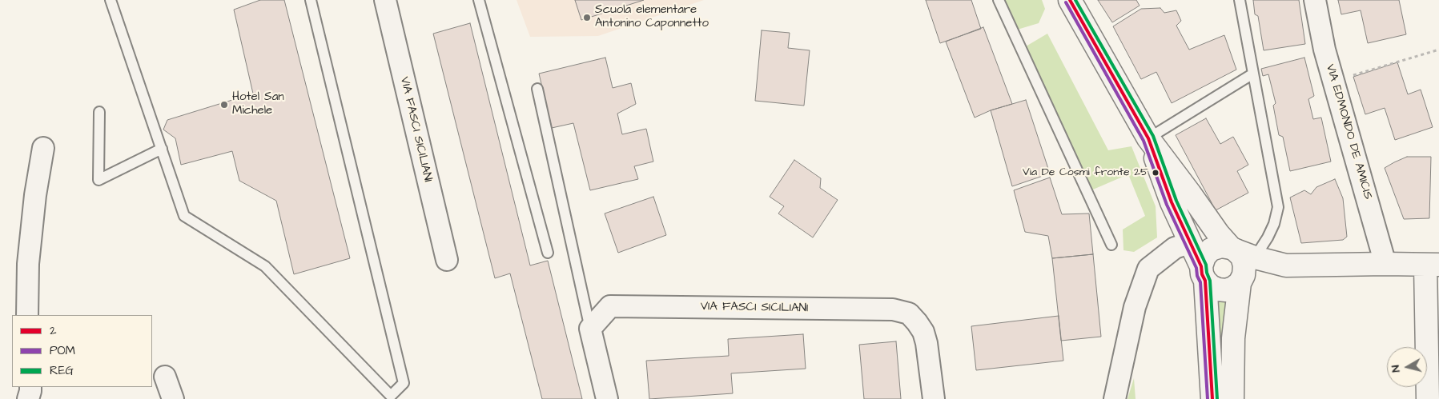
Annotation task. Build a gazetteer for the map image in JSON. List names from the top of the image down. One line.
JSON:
{"streets":{"street":["VIA FASCI SICILIANI","VIA EDMONDO DE AMICIS"]},"places":["Scuola elementare Antonino Caponnetto","Hotel San Michele","Via De Cosmi fronte 25"],"lines":["transit line 2","transit line REG","transit line POM"],"legend":["2","POM","REG"],"north":"left"}
